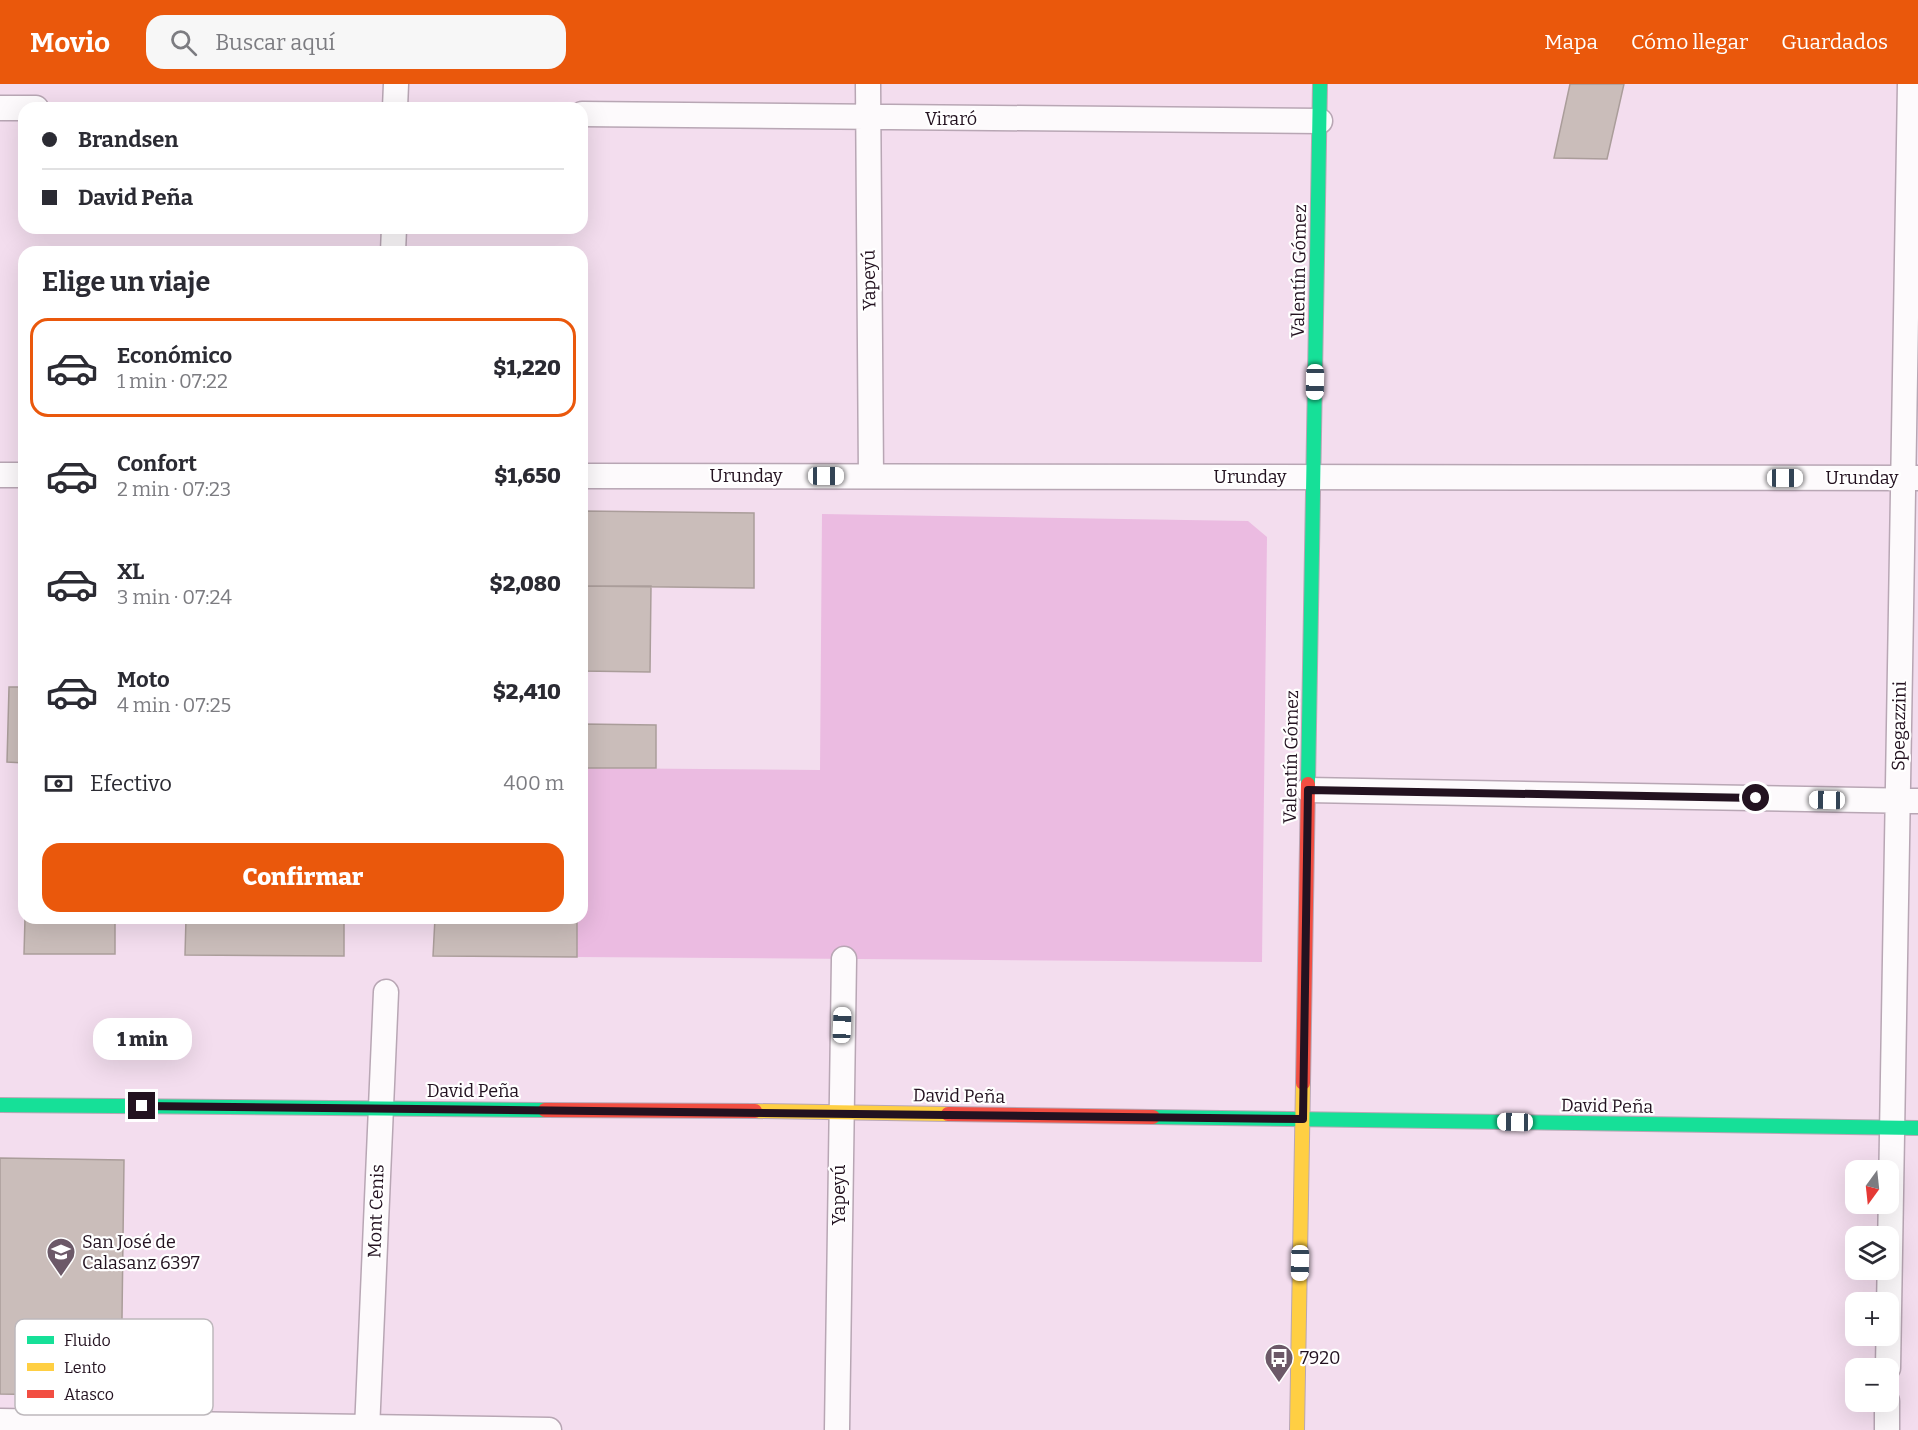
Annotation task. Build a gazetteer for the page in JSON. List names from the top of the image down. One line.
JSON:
{"streets":{"street":["Viraró","Valentín Gómez","Yapeyú","Urunday","Spegazzini","David Peña","Mont Cenis"]},"crossings":[["Viraró","Valentín Gómez"],["Viraró","Yapeyú"],["Valentín Gómez","Urunday"],["Valentín Gómez","David Peña"],["Yapeyú","Urunday"],["Yapeyú","David Peña"],["Urunday","Spegazzini"],["Spegazzini","David Peña"],["David Peña","Mont Cenis"]],"places":{"school or university":["San José de Calasanz 6397"],"bus stop":["7920"]},"legend":["Fluido","Lento","Atasco"],"north":"bottom","page":{"header":"Movio","search":"Buscar aquí","nav":["Mapa","Cómo llegar","Guardados"],"banner":["Brandsen","David Peña"],"heading":"Elige un viaje","list":[{"name":"Económico","note":"1 min · 07:22","value":"$1,220"},{"name":"Confort","note":"2 min · 07:23","value":"$1,650"},{"name":"XL","note":"3 min · 07:24","value":"$2,080"},{"name":"Moto","note":"4 min · 07:25","value":"$2,410"}],"pay":["Efectivo","400 m"],"buttons":"Confirmar","bubble":"1 min","map_buttons":["+","−"]}}
